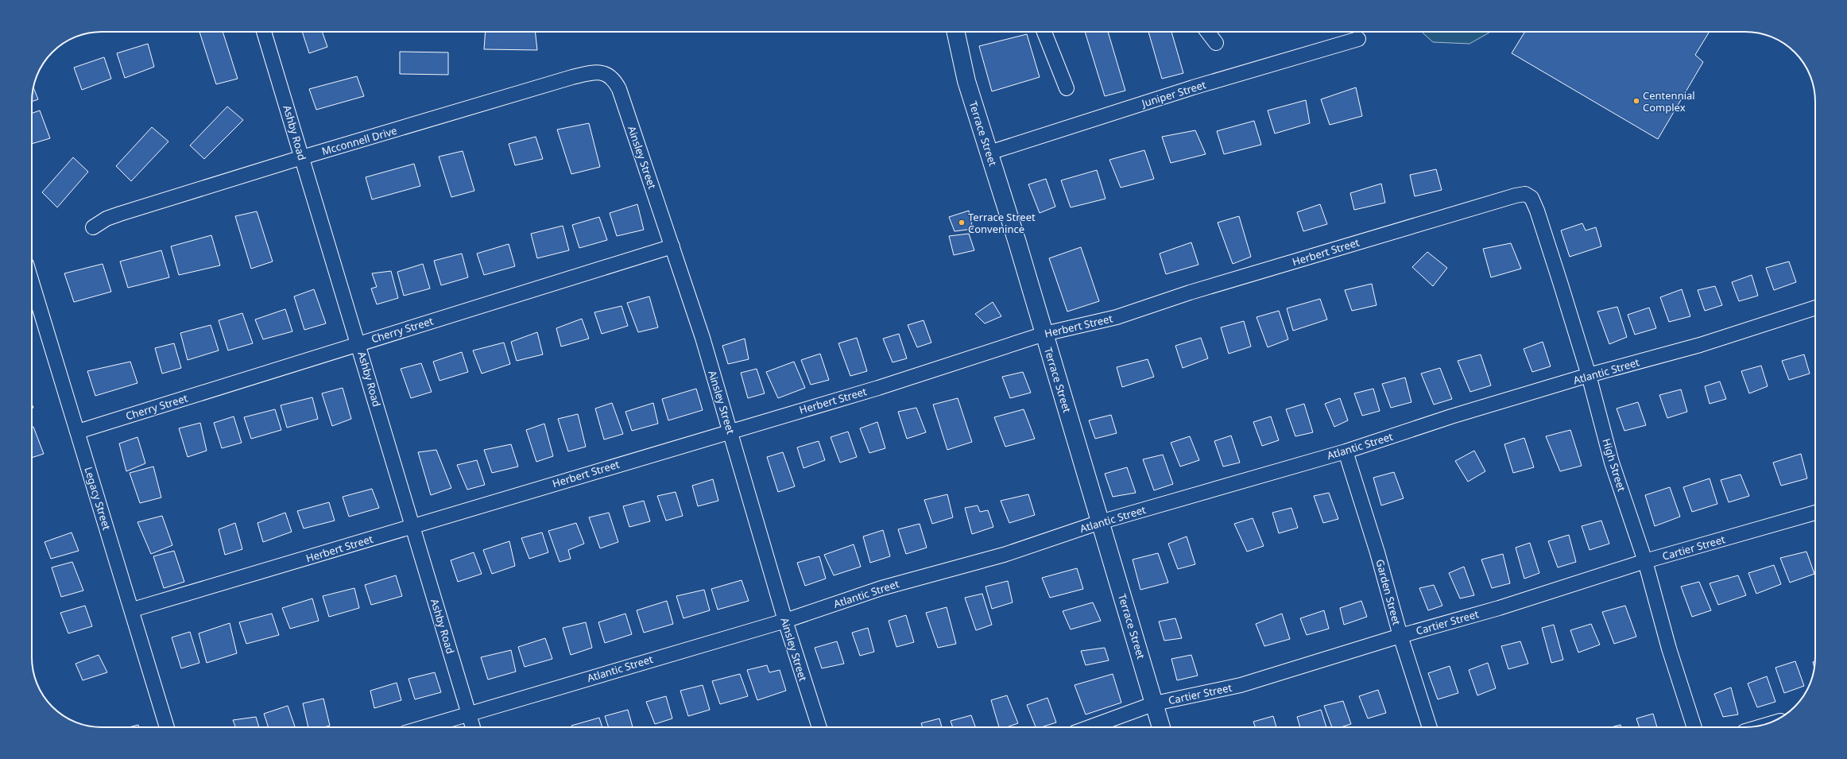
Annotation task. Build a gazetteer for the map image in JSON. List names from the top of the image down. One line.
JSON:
{"streets":{"street":["Juniper Street","Ashby Road","Terrace Street","Mcconnell Drive","Ainsley Street","Herbert Street","Cherry Street","Atlantic Street","High Street","Legacy Street","Cartier Street","Garden Street"]},"crossings":[["Juniper Street","Terrace Street"],["Ashby Road","Mcconnell Drive"],["Ashby Road","Herbert Street"],["Ashby Road","Cherry Street"],["Ashby Road","Atlantic Street"],["Terrace Street","Herbert Street"],["Terrace Street","Atlantic Street"],["Terrace Street","Cartier Street"],["Mcconnell Drive","Ainsley Street"],["Ainsley Street","Herbert Street"],["Ainsley Street","Cherry Street"],["Ainsley Street","Atlantic Street"],["Herbert Street","High Street"],["Herbert Street","Legacy Street"],["Cherry Street","Legacy Street"],["Atlantic Street","High Street"],["Atlantic Street","Garden Street"],["High Street","Cartier Street"],["Cartier Street","Garden Street"]],"places":["Centennial Complex","Terrace Street Convenince"]}
